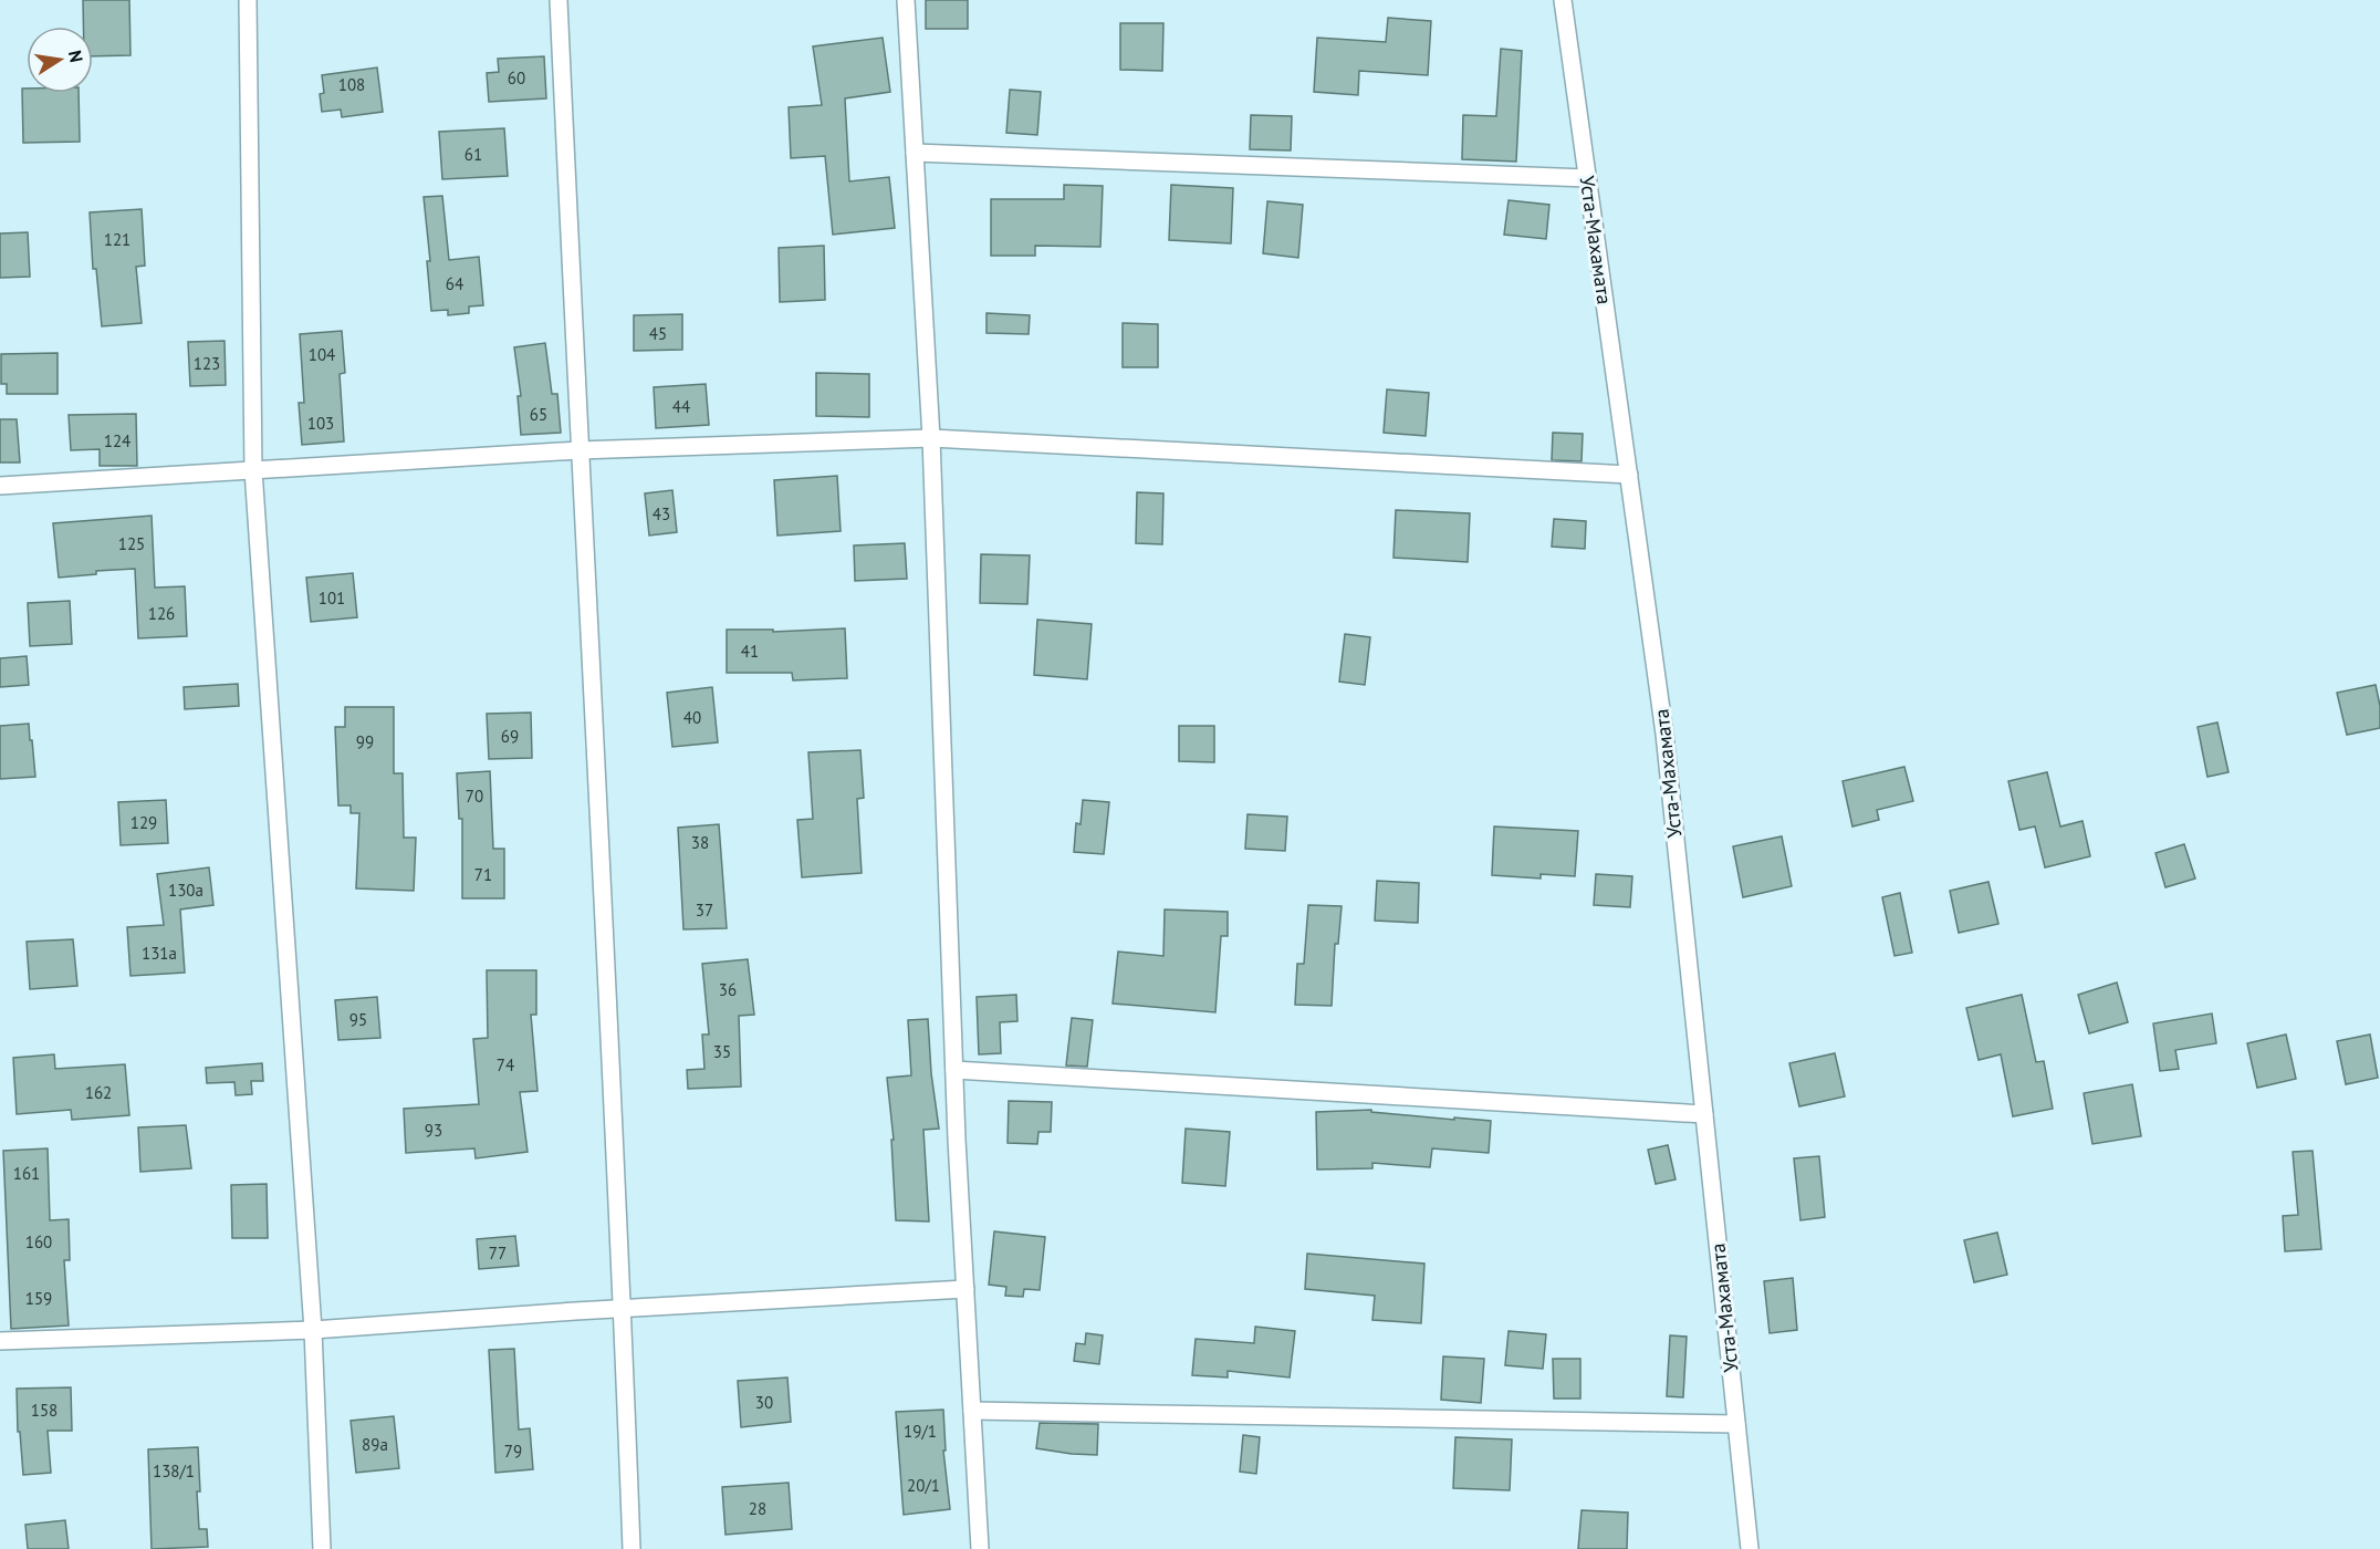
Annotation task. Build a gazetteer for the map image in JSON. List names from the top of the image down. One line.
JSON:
{"streets":{"street":["Уста-Махамата"]},"house_numbers":["60","108","61","121","64","45","104","123","44","65","103","124","43","125","101","126","41","40","69","99","70","129","38","71","130а","37","131а","36","95","35","74","162","93","161","160","77","159","30","158","19/1","89а","79","138/1","20/1","28"],"north":"right"}
